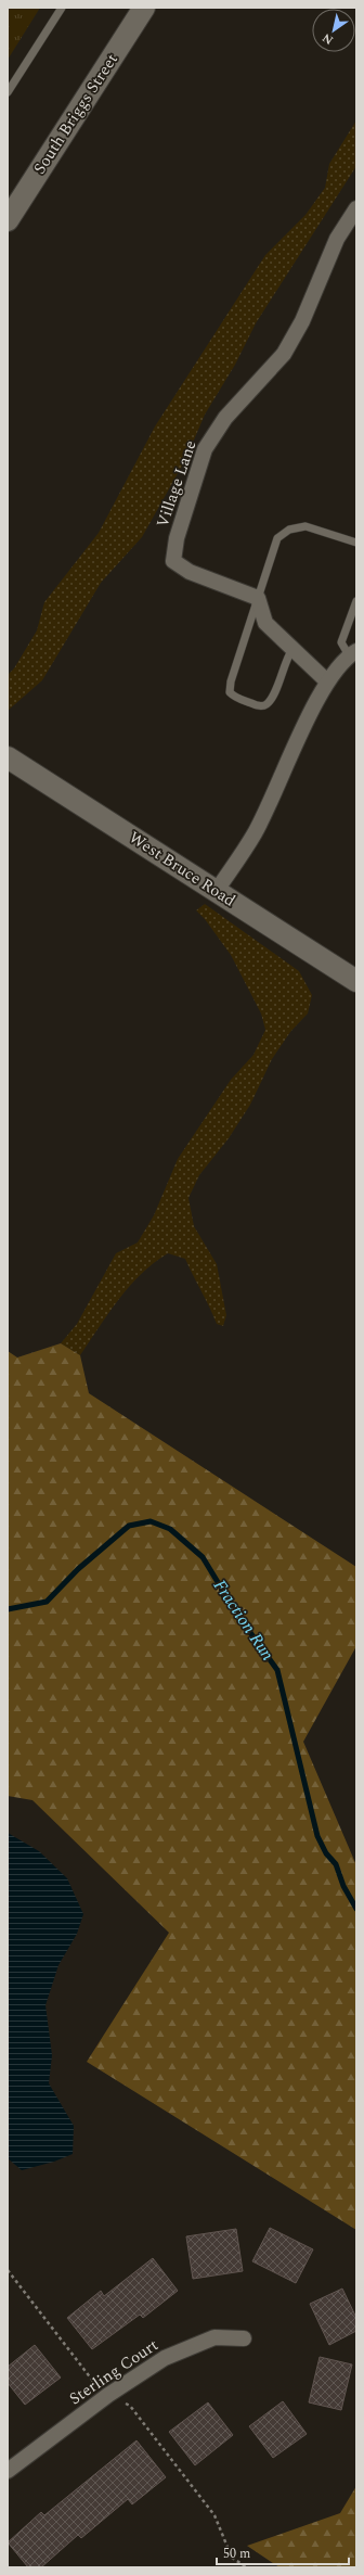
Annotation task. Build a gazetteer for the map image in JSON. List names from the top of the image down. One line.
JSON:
{"streets":{"street":["South Briggs Street","Village Lane","West Bruce Road","Sterling Court"]},"water":["Fraction Run"],"scale_bar":"50 m","north":"bottom left"}
